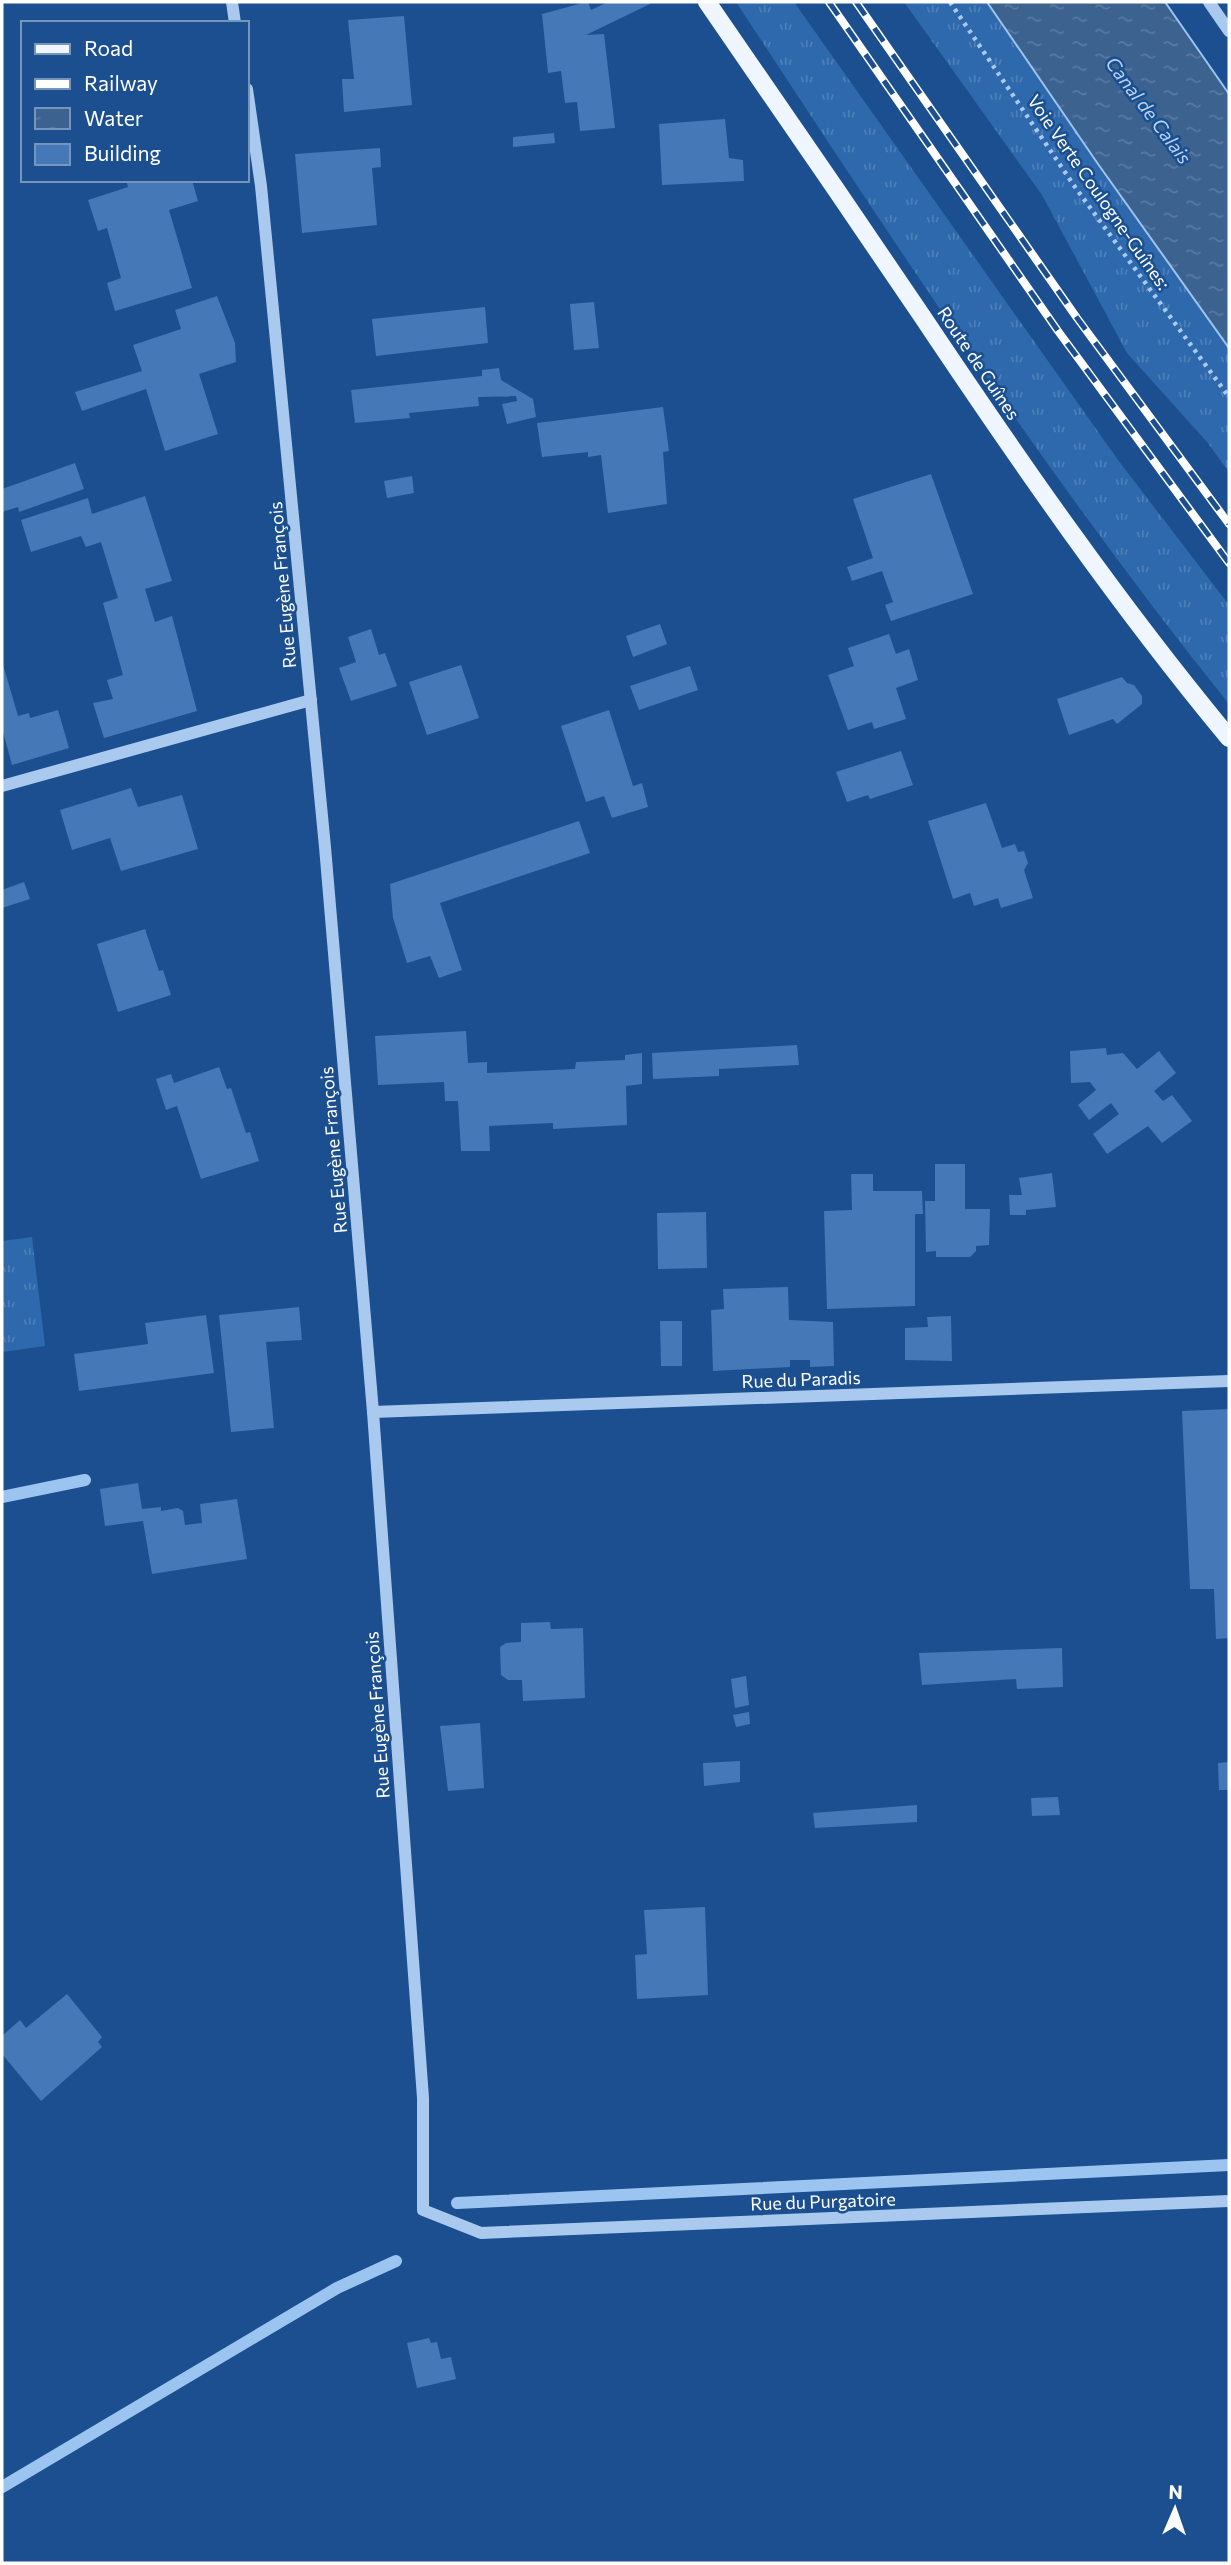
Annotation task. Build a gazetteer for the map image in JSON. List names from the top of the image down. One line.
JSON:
{"streets":{"main road":["Route de Guînes"],"street":["Rue Eugène François","Rue du Paradis","Rue du Purgatoire"],"path":["Voie Verte Coulogne-Guînes:"]},"crossings":[["Rue Eugène François","Rue du Paradis"],["Rue Eugène François","Rue du Purgatoire"]],"water":["Canal de Calais"],"legend":["Road","Railway","Water","Building"],"north":"top"}
